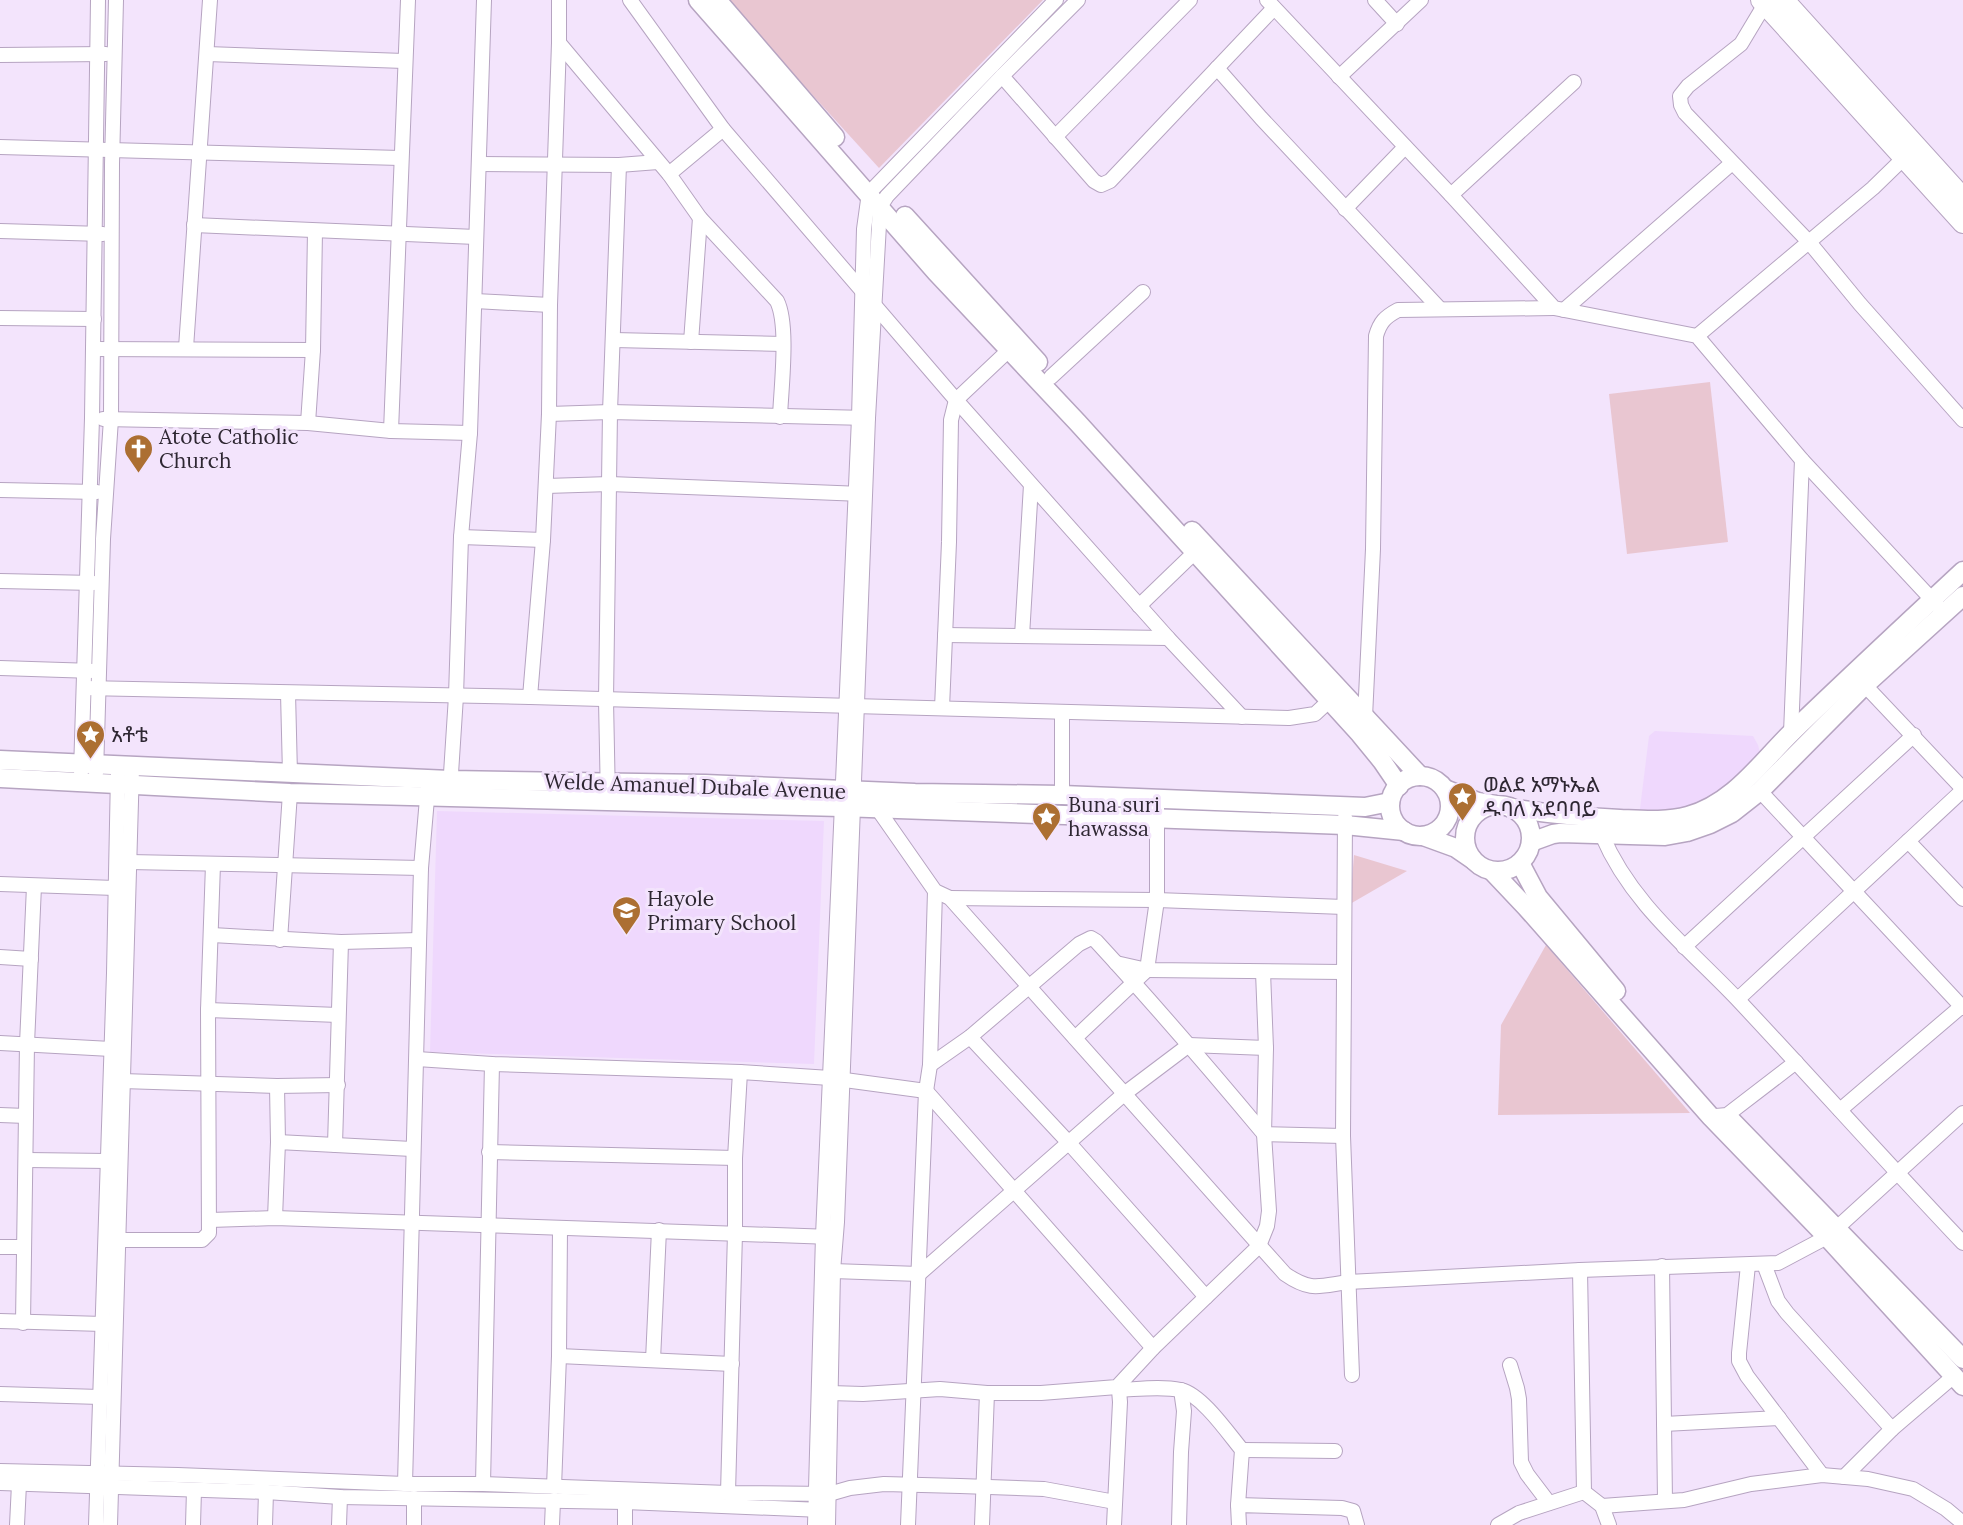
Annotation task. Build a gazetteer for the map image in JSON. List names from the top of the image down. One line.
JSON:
{"streets":{"main road":["Welde Amanuel Dubale Avenue"]},"places":{"church":["Atote Catholic Church"],"place":["አቶቴ","ወልደ አማኑኤል ዱባለ አደባባይ","Buna suri hawassa"],"school or university":["Hayole Primary School"]}}
